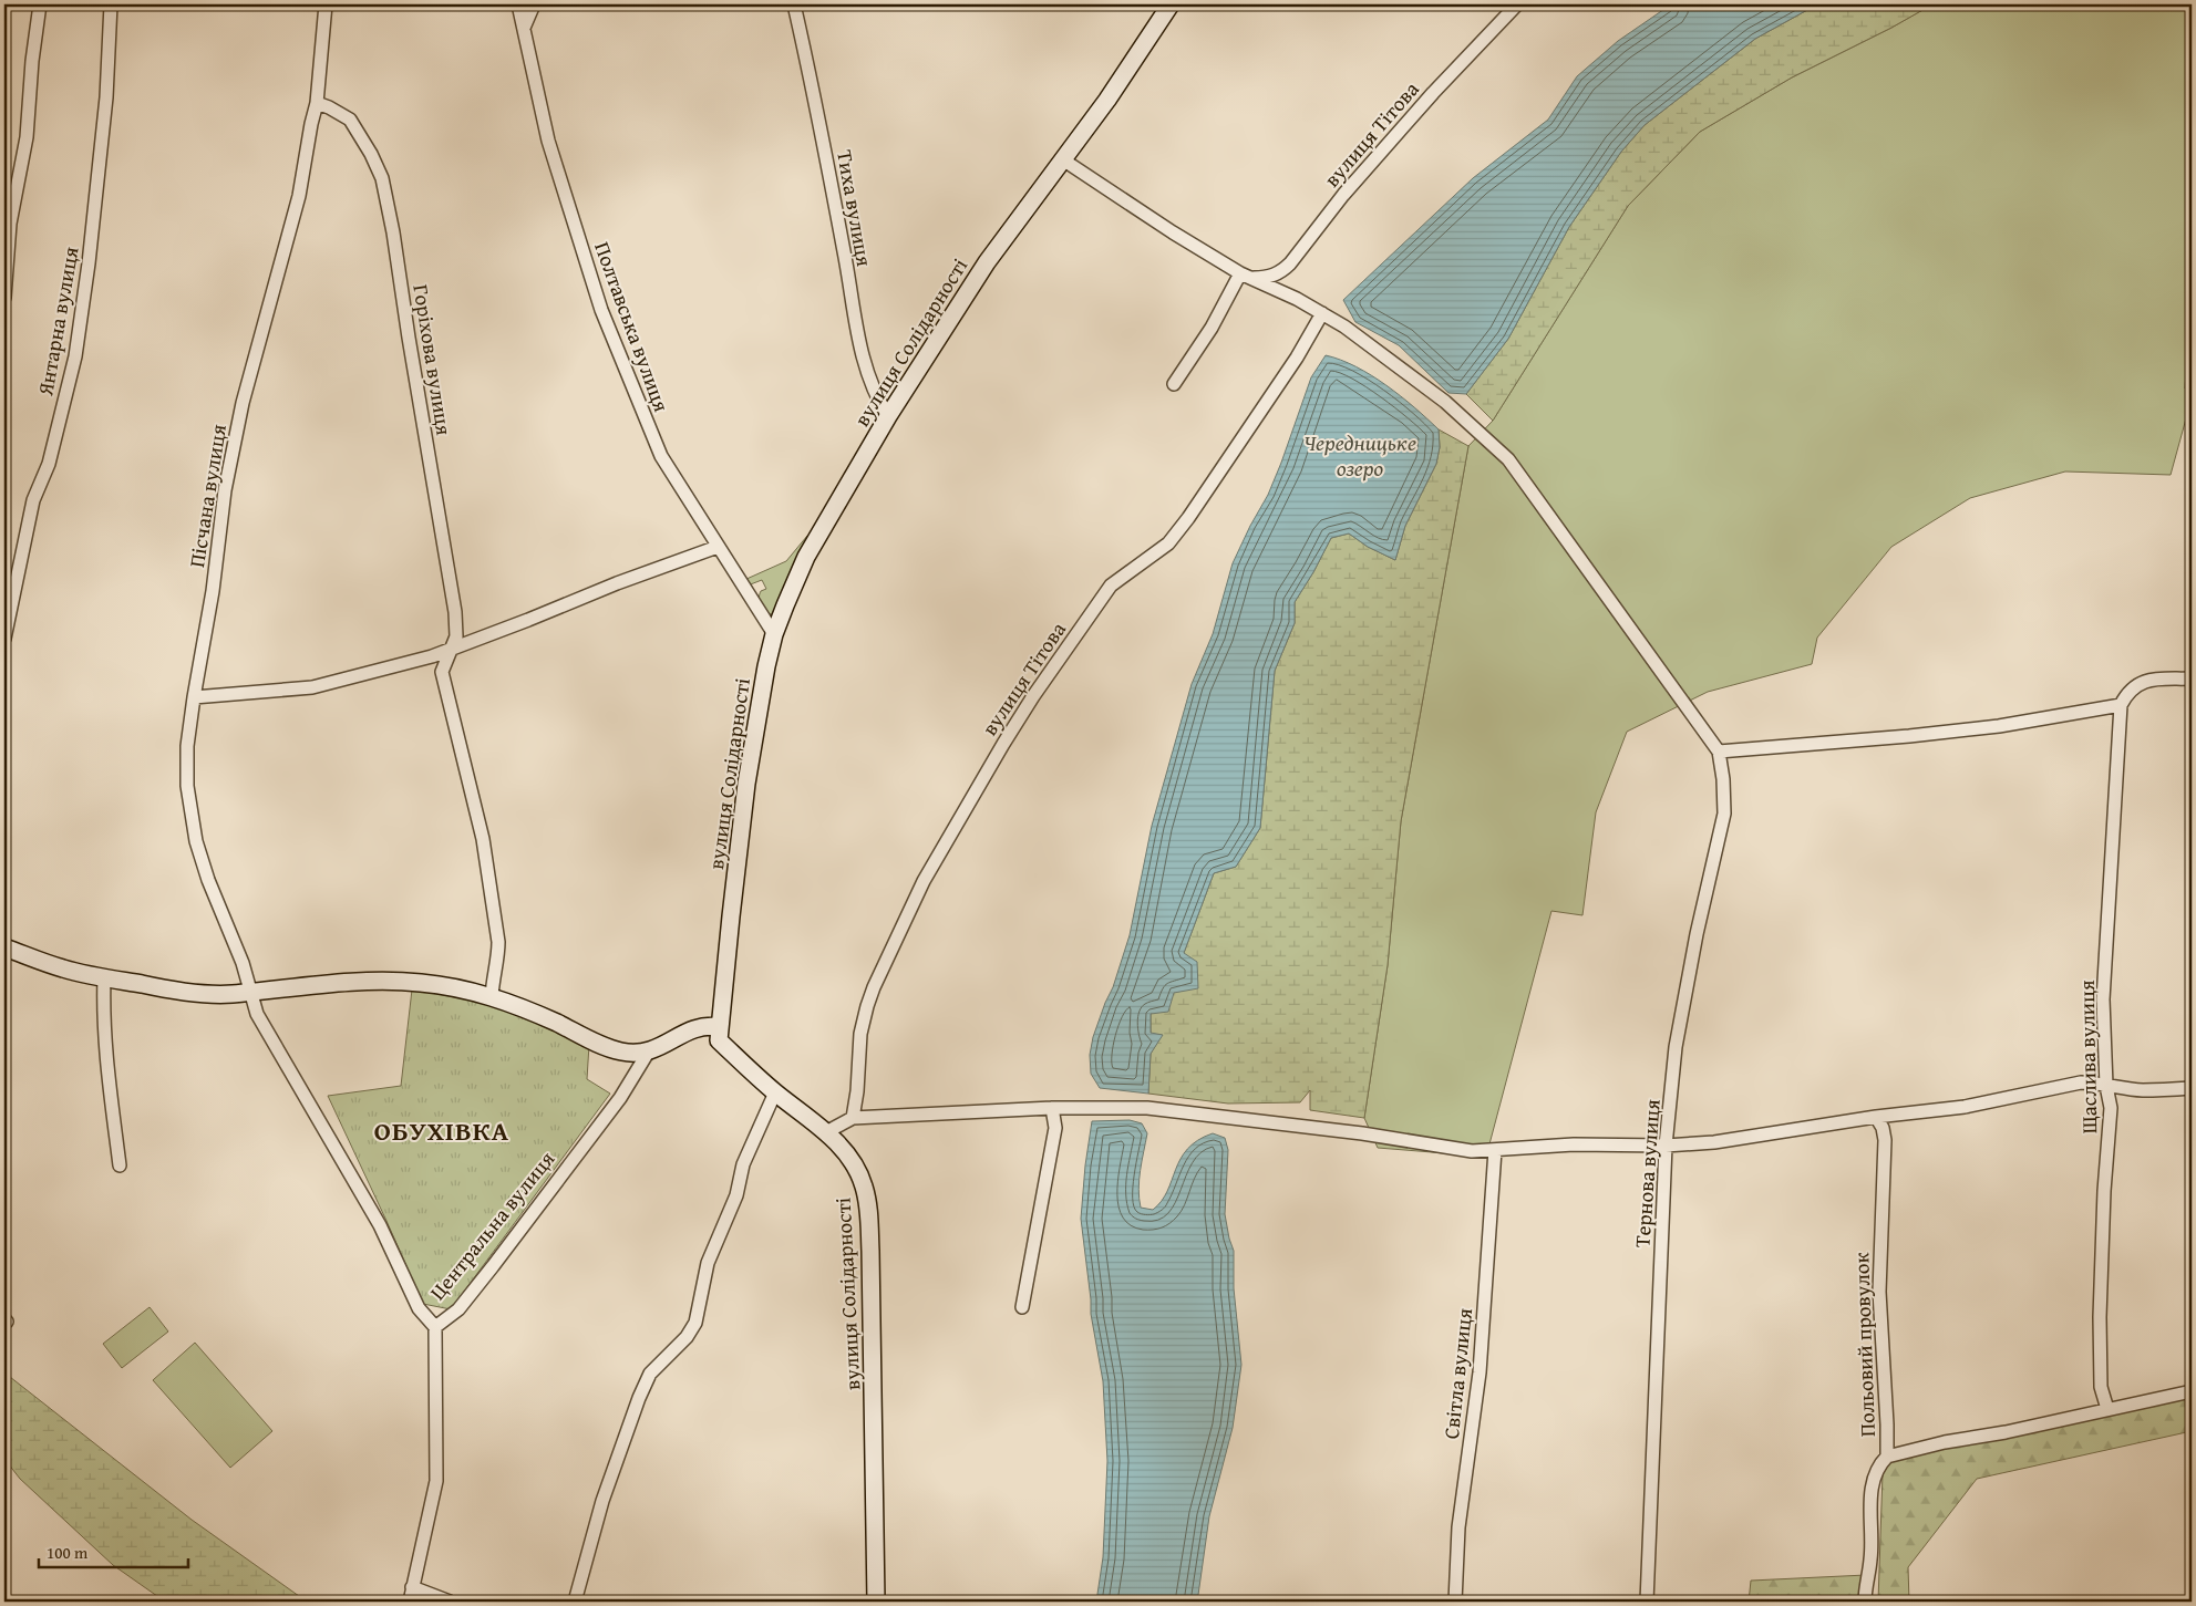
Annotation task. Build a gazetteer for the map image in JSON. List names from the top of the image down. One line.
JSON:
{"streets":{"main road":["вулиця Солідарності"],"street":["вулиця Тітова","Тиха вулиця","Янтарна вулиця","Полтавська вулиця","Горіхова вулиця","Пісчана вулиця","Щаслива вулиця","Тернова вулиця","Центральна вулиця","Польовий провулок","Світла вулиця"]},"crossings":[["Тиха вулиця","вулиця Солідарності"],["Полтавська вулиця","вулиця Солідарності"],["Горіхова вулиця","Пісчана вулиця"],["Пісчана вулиця","Центральна вулиця"]],"districts":["ОБУХІВКА"],"water":["Чередницьке озеро"],"scale_bar":"100 m"}
